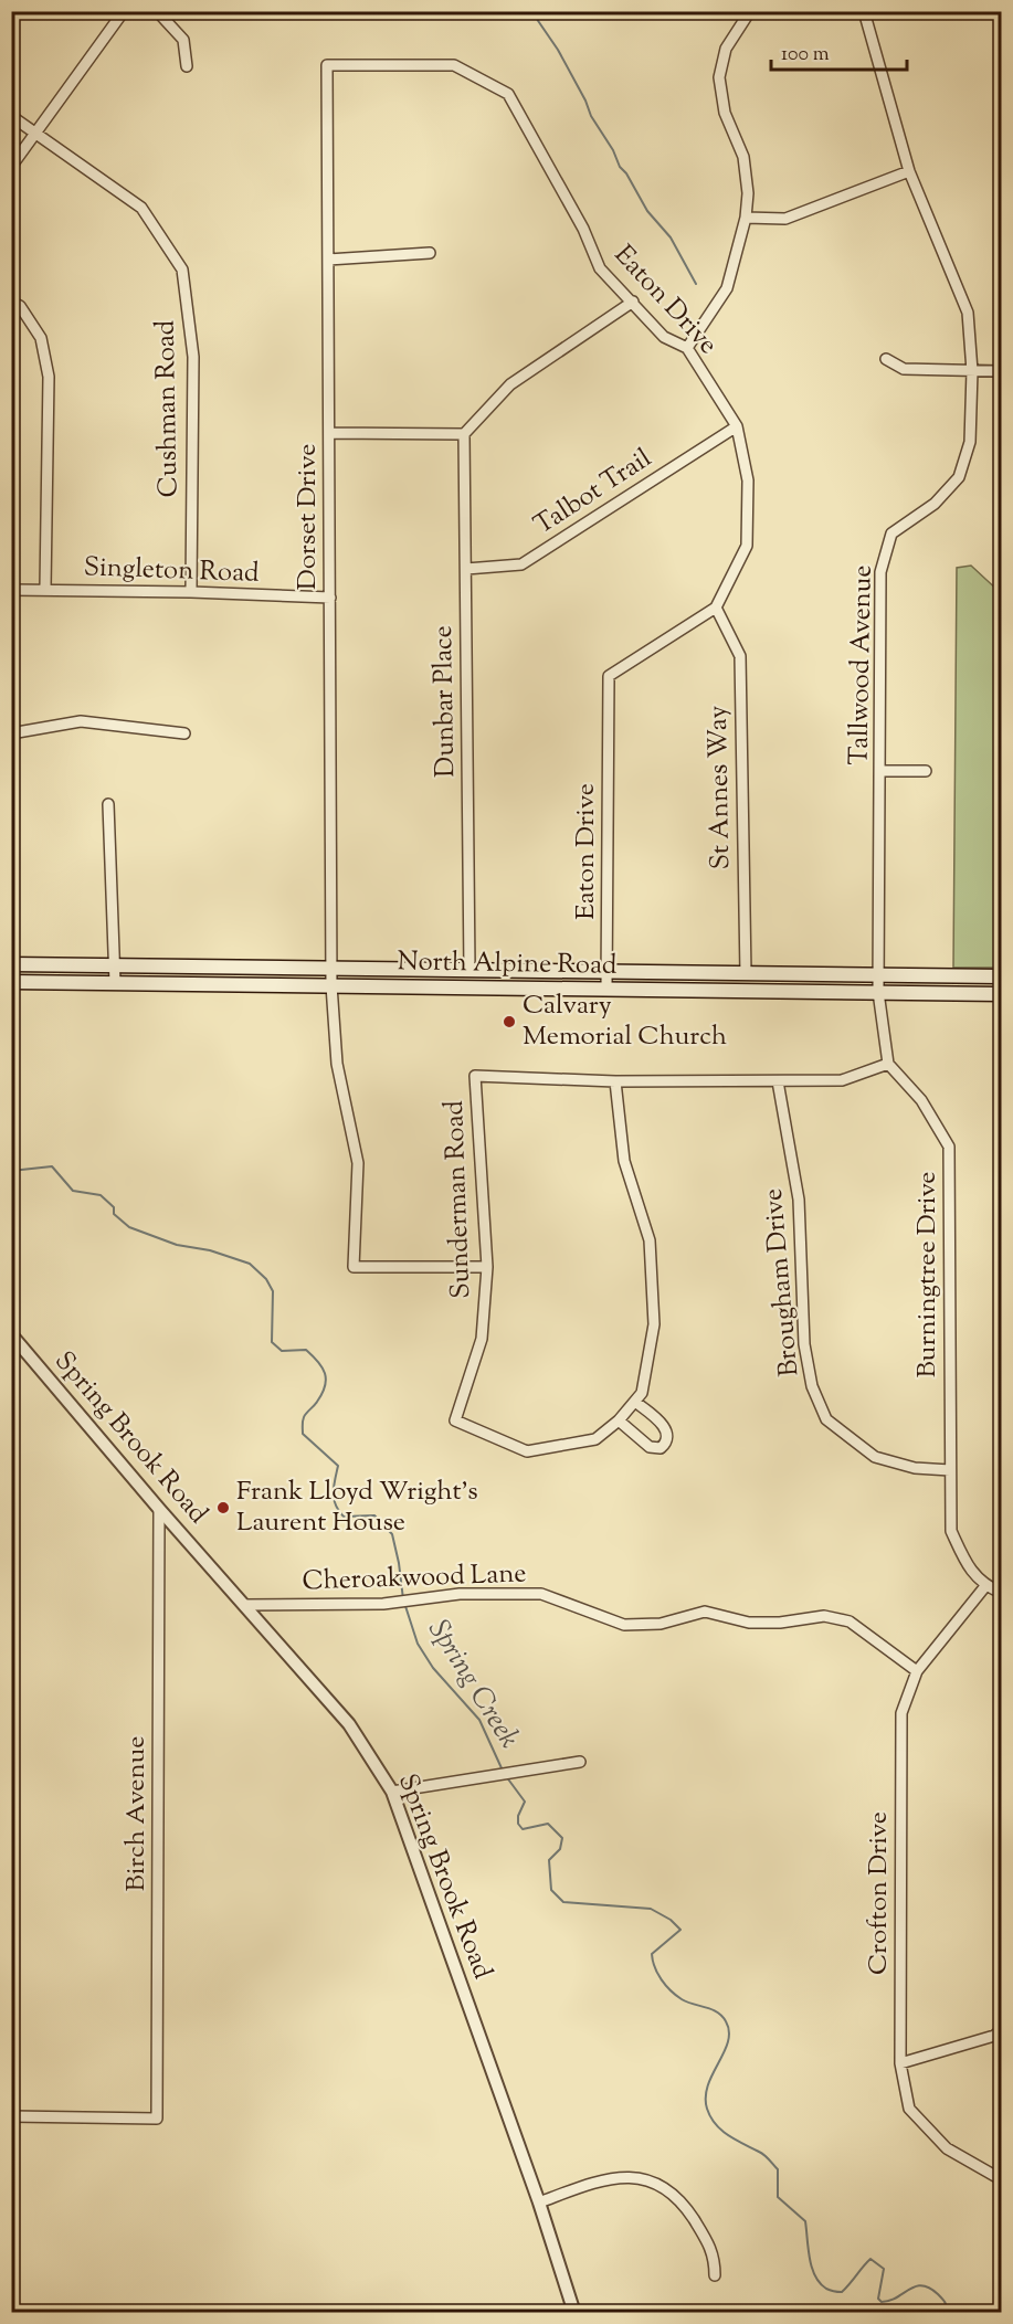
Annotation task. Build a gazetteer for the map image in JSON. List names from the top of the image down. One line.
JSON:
{"streets":{"main road":["North Alpine Road"],"street":["Eaton Drive","Cushman Road","Talbot Trail","Dorset Drive","Singleton Road","Tallwood Avenue","Dunbar Place","St Annes Way","Sunderman Road","Burningtree Drive","Brougham Drive","Spring Brook Road","Cheroakwood Lane","Birch Avenue","Crofton Drive"]},"crossings":[["Eaton Drive","Talbot Trail"],["Eaton Drive","Dorset Drive"],["Eaton Drive","St Annes Way"],["Eaton Drive","North Alpine Road"],["Cushman Road","Singleton Road"],["Talbot Trail","Dunbar Place"],["Dorset Drive","Singleton Road"],["Dorset Drive","North Alpine Road"],["Dorset Drive","Sunderman Road"],["Tallwood Avenue","North Alpine Road"],["Dunbar Place","North Alpine Road"],["St Annes Way","North Alpine Road"],["Burningtree Drive","Brougham Drive"],["Burningtree Drive","Crofton Drive"],["Spring Brook Road","Cheroakwood Lane"],["Spring Brook Road","Birch Avenue"],["Cheroakwood Lane","Crofton Drive"]],"water":["Spring Creek"],"places":["Calvary Memorial Church","Frank Lloyd Wright's Laurent House"],"scale_bar":"100 m"}
